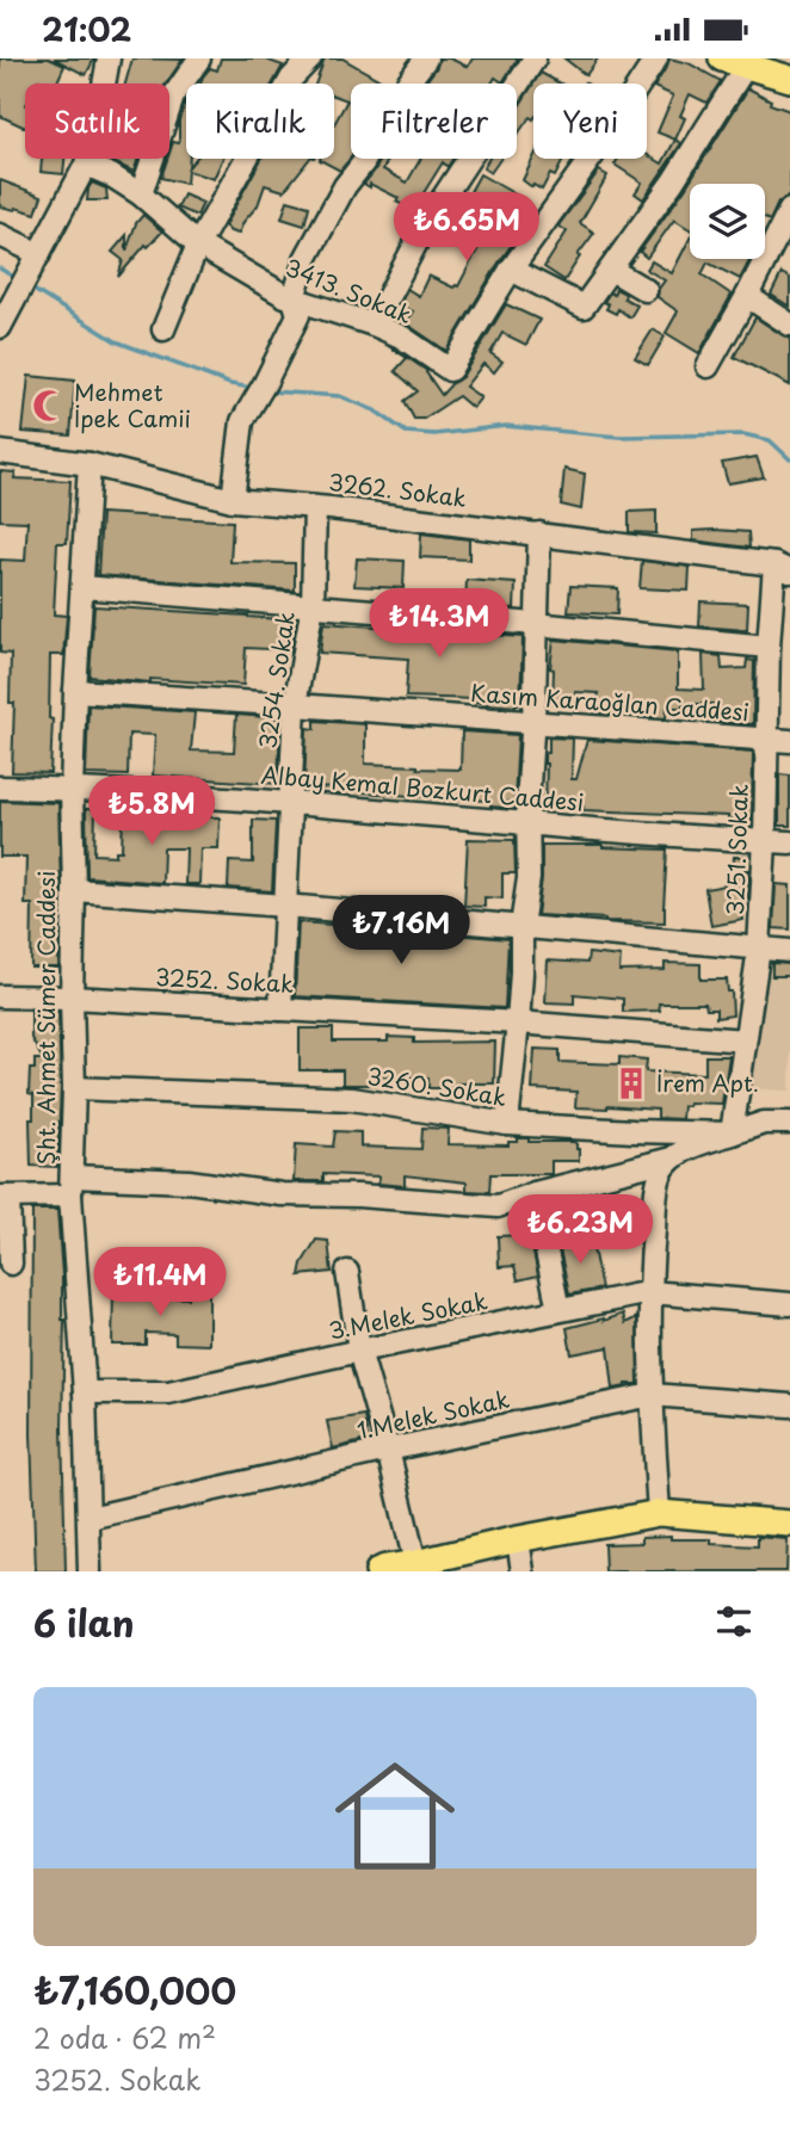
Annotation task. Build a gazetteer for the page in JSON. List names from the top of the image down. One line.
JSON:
{"streets":{"street":["3413. Sokak","3262. Sokak","3254. Sokak","Kasım Karaoğlan Caddesi","Albay Kemal Bozkurt Caddesi","3251. Sokak","3252. Sokak","Şht. Ahmet Sümer Caddesi","3260. Sokak","3.Melek Sokak","1.Melek Sokak"]},"crossings":[["3262. Sokak","3254. Sokak"],["3262. Sokak","3251. Sokak"],["3262. Sokak","Şht. Ahmet Sümer Caddesi"],["3254. Sokak","Kasım Karaoğlan Caddesi"],["3254. Sokak","Albay Kemal Bozkurt Caddesi"],["3254. Sokak","3252. Sokak"],["Kasım Karaoğlan Caddesi","3251. Sokak"],["Kasım Karaoğlan Caddesi","Şht. Ahmet Sümer Caddesi"],["Albay Kemal Bozkurt Caddesi","3251. Sokak"],["Albay Kemal Bozkurt Caddesi","Şht. Ahmet Sümer Caddesi"],["3251. Sokak","3252. Sokak"],["3251. Sokak","3260. Sokak"],["3252. Sokak","Şht. Ahmet Sümer Caddesi"],["Şht. Ahmet Sümer Caddesi","3260. Sokak"],["Şht. Ahmet Sümer Caddesi","3.Melek Sokak"],["Şht. Ahmet Sümer Caddesi","1.Melek Sokak"]],"places":{"mosque":["Mehmet İpek Camii"],"building":["İrem Apt."]},"page":{"status":"21:02","chip":["Satılık","Kiralık","Filtreler","Yeni"],"price":["₺6.65M","₺14.3M","₺5.8M","₺7.16M","₺6.23M","₺11.4M"],"heading":"6 ilan","list":[{"name":"₺7,160,000","note":"2 oda · 62 m² · 3252. Sokak"}]}}
